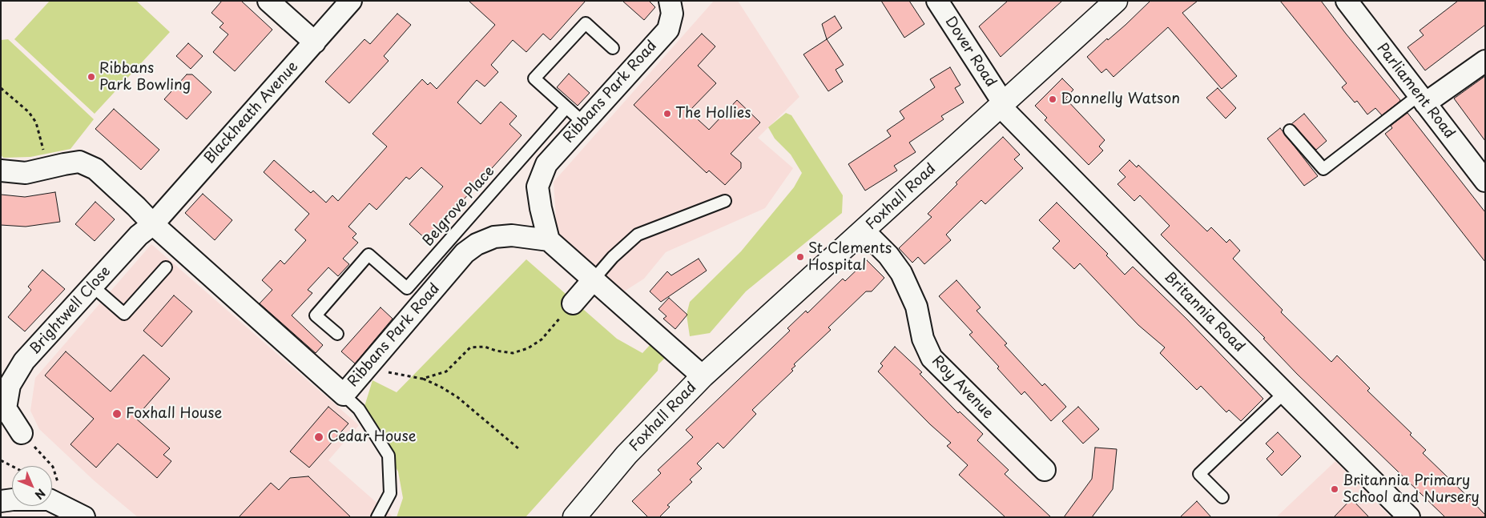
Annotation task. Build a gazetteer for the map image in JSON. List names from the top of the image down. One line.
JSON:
{"streets":{"street":["Dover Road","Parliament Road","Ribbans Park Road","Blackheath Avenue","Foxhall Road","Brightwell Close","Britannia Road","Roy Avenue"],"lane":["Belgrove Place"]},"crossings":[["Dover Road","Foxhall Road"],["Dover Road","Britannia Road"],["Ribbans Park Road","Blackheath Avenue"],["Ribbans Park Road","Brightwell Close"],["Blackheath Avenue","Brightwell Close"],["Foxhall Road","Britannia Road"],["Foxhall Road","Roy Avenue"]],"places":["Ribbans Park Bowling","Donnelly Watson","The Hollies","St Clements Hospital","Foxhall House","Cedar House","Britannia Primary School and Nursery"],"north":"bottom right"}
